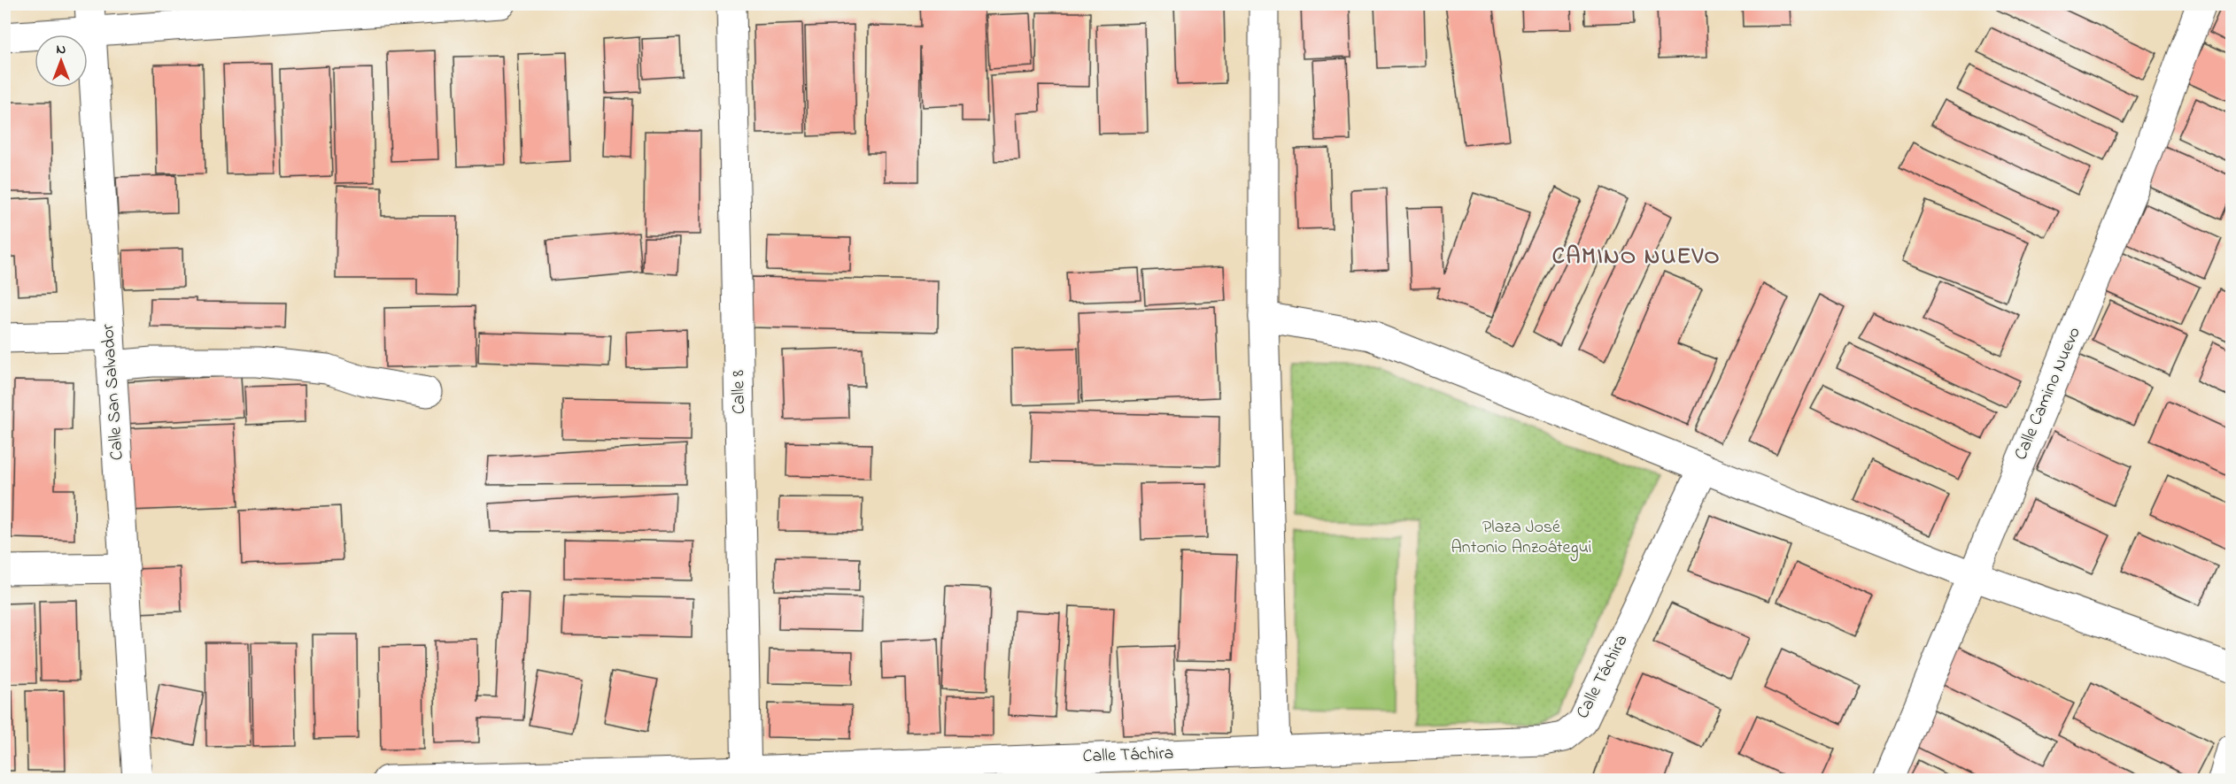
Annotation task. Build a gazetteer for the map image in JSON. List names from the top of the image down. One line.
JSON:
{"streets":{"street":["Calle San Salvador","Calle 8","Calle Camino Nuevo","Calle Táchira"]},"crossings":[["Calle 8","Calle Táchira"]],"districts":["CAMINO NUEVO"],"parks":["Plaza José Antonio Anzoátegui"],"north":"top"}
